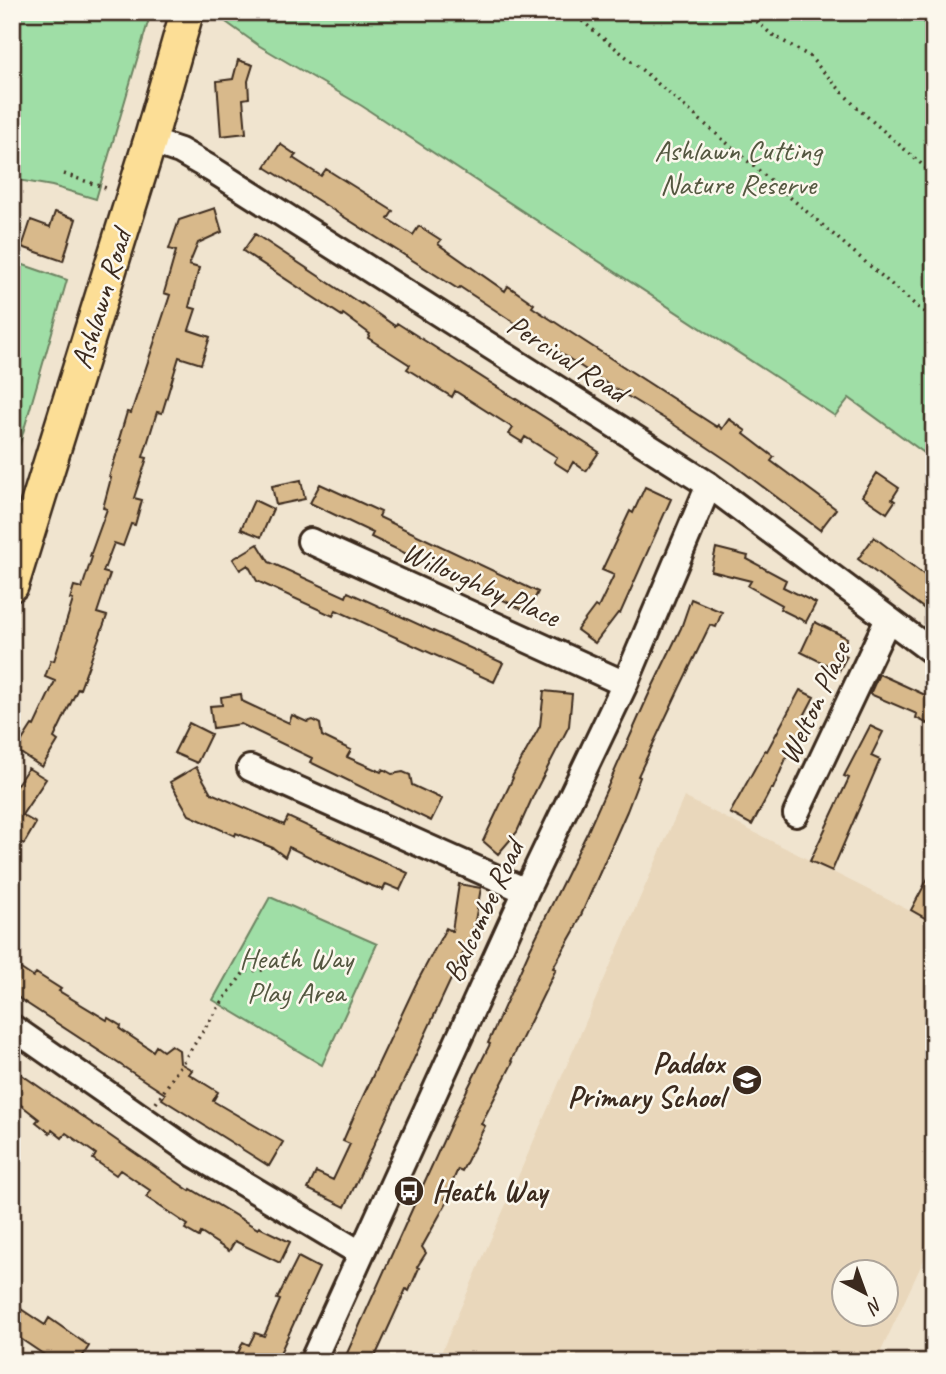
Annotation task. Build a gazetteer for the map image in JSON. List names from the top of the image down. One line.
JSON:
{"streets":{"main road":["Ashlawn Road"],"street":["Percival Road","Willoughby Place","Welton Place","Balcombe Road"]},"crossings":[["Ashlawn Road","Percival Road"],["Percival Road","Welton Place"],["Percival Road","Balcombe Road"],["Willoughby Place","Balcombe Road"]],"parks":["Ashlawn Cutting Nature Reserve","Heath Way Play Area"],"places":{"school or university":["Paddox Primary School"],"bus stop":["Heath Way"]},"north":"bottom right"}
